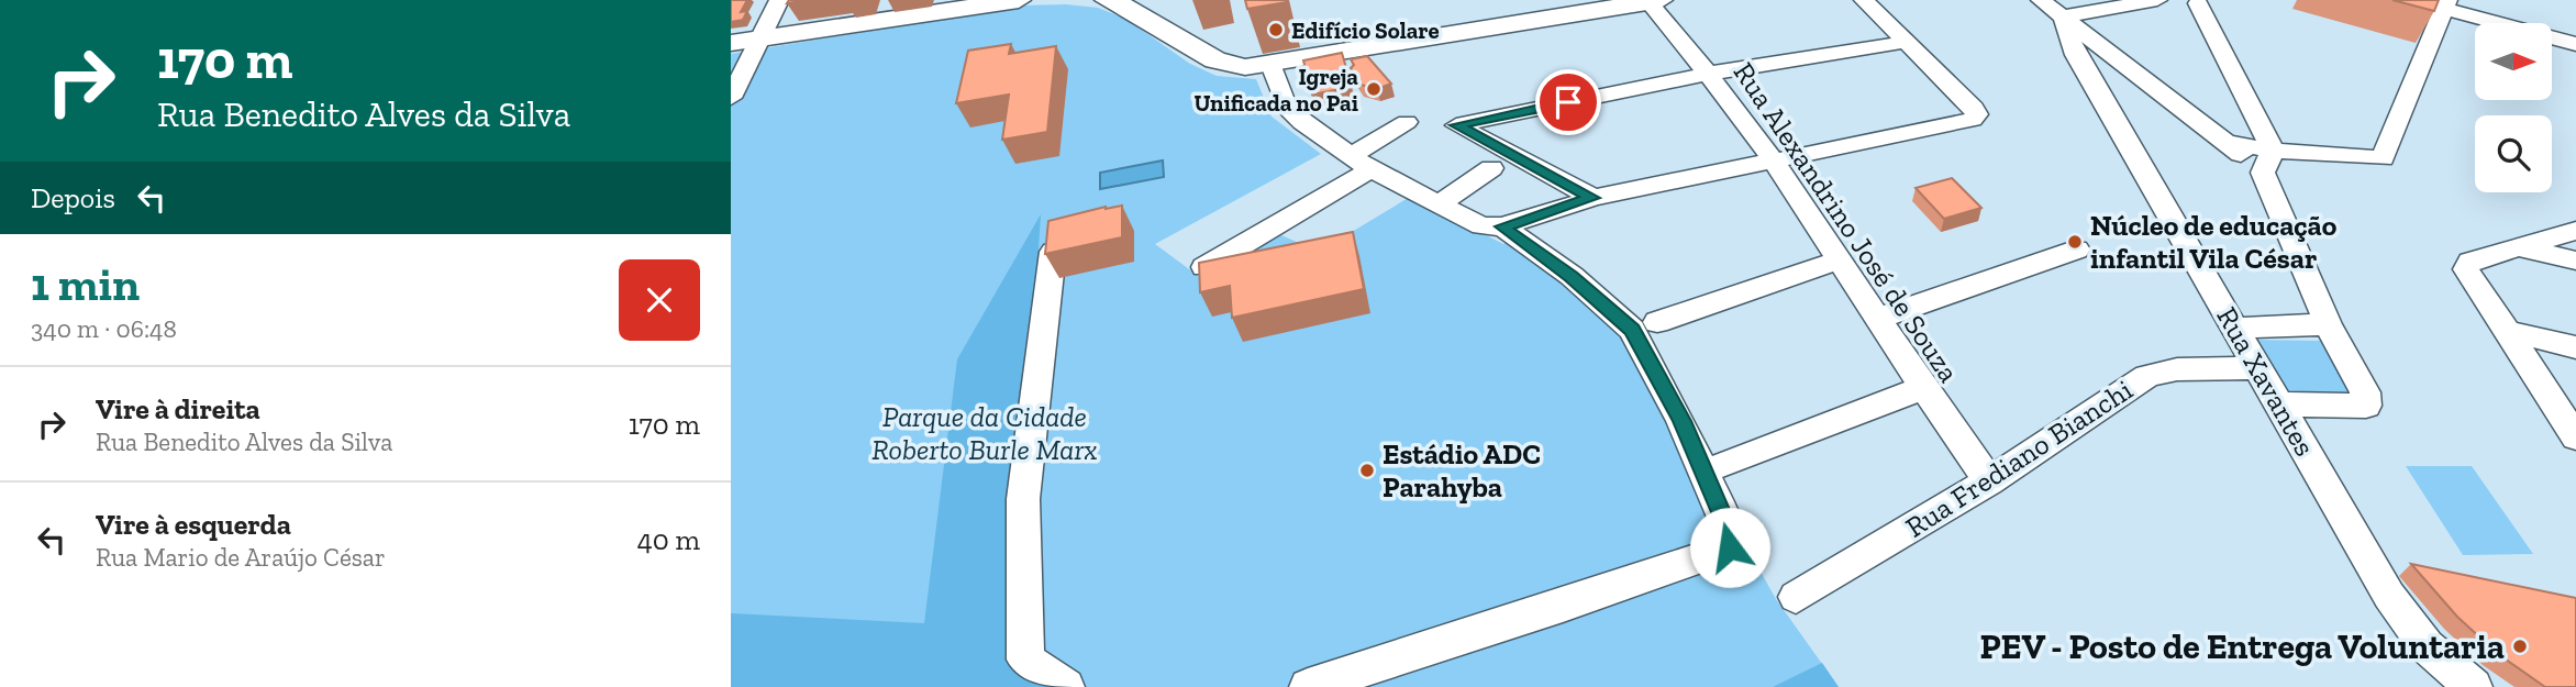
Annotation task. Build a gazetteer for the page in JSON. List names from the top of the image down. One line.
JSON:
{"streets":{"street":["Rua Alexandrino José de Souza","Rua Xavantes","Rua Frediano Bianchi"]},"crossings":[["Rua Alexandrino José de Souza","Rua Frediano Bianchi"],["Rua Xavantes","Rua Frediano Bianchi"]],"parks":["Parque da Cidade Roberto Burle Marx"],"places":["Edifício Solare","Igreja Unificada no Pai","Núcleo de educação infantil Vila César","Estádio ADC Parahyba","PEV - Posto de Entrega Voluntaria"],"north":"right","page":{"turn":["170 m","Rua Benedito Alves da Silva"],"then":"Depois","heading":["1 min","340 m · 06:48"],"list":[{"name":"Vire à direita","note":"Rua Benedito Alves da Silva","value":"170 m"},{"name":"Vire à esquerda","note":"Rua Mario de Araújo César","value":"40 m"}]}}
